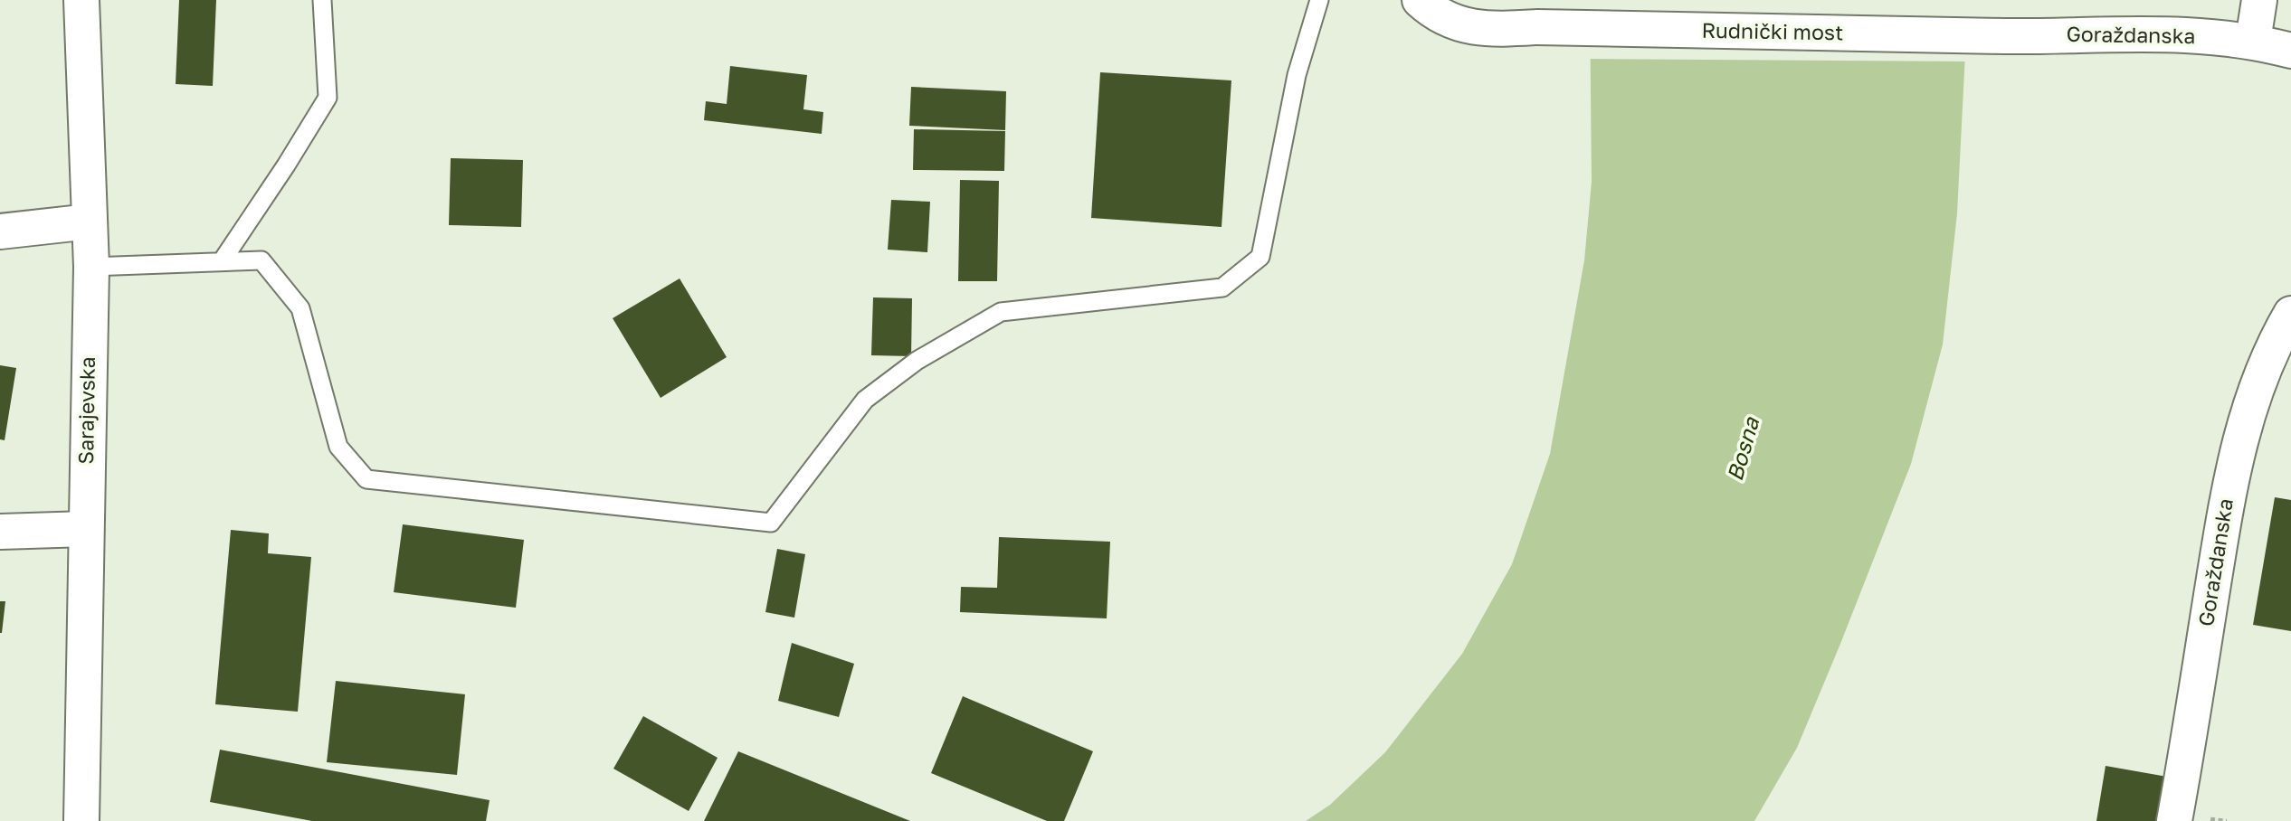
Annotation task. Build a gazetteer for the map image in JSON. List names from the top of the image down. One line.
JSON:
{"streets":{"street":["Rudnički most","Goraždanska","Sarajevska"]},"crossings":[["Rudnički most","Goraždanska"]],"water":["Bosna"]}
